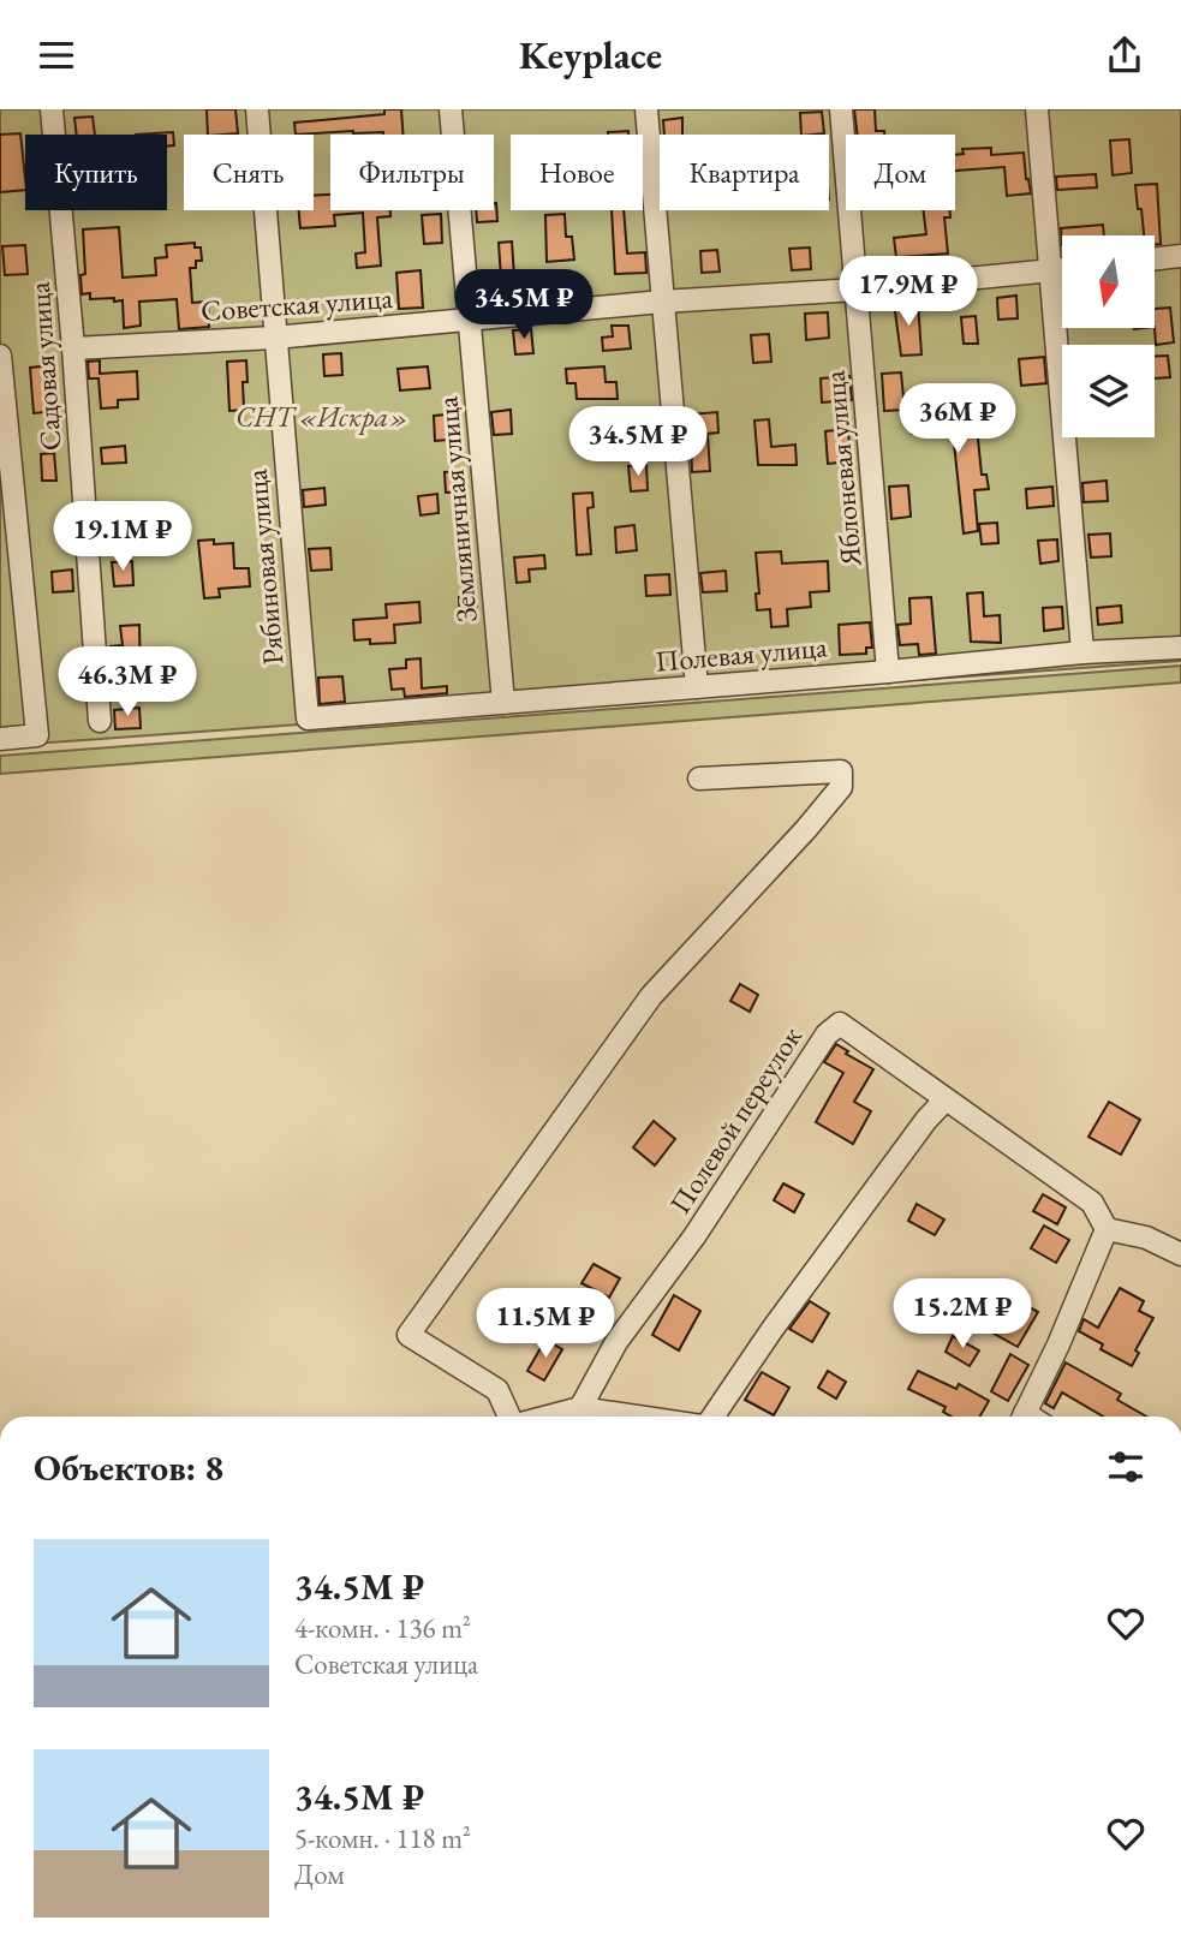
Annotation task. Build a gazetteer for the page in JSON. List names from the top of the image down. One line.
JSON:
{"streets":{"street":["Советская улица","Садовая улица","Яблоневая улица","Земляничная улица","Рябиновая улица","Полевая улица","Полевой переулок"]},"crossings":[["Советская улица","Садовая улица"],["Советская улица","Яблоневая улица"],["Советская улица","Земляничная улица"],["Советская улица","Рябиновая улица"],["Яблоневая улица","Полевая улица"],["Земляничная улица","Полевая улица"],["Рябиновая улица","Полевая улица"]],"parks":["СНТ «Искра»"],"north":"bottom","page":{"header":"Keyplace","chip":["Купить","Снять","Фильтры","Новое","Квартира","Дом"],"price":["17.9M ₽","34.5M ₽","36M ₽","34.5M ₽","19.1M ₽","46.3M ₽","15.2M ₽","11.5M ₽"],"heading":"Объектов: 8","list":[{"name":"34.5M ₽","note":"4-комн. · 136 m² · Советская улица"},{"name":"34.5M ₽","note":"5-комн. · 118 m² · Дом"}]}}
